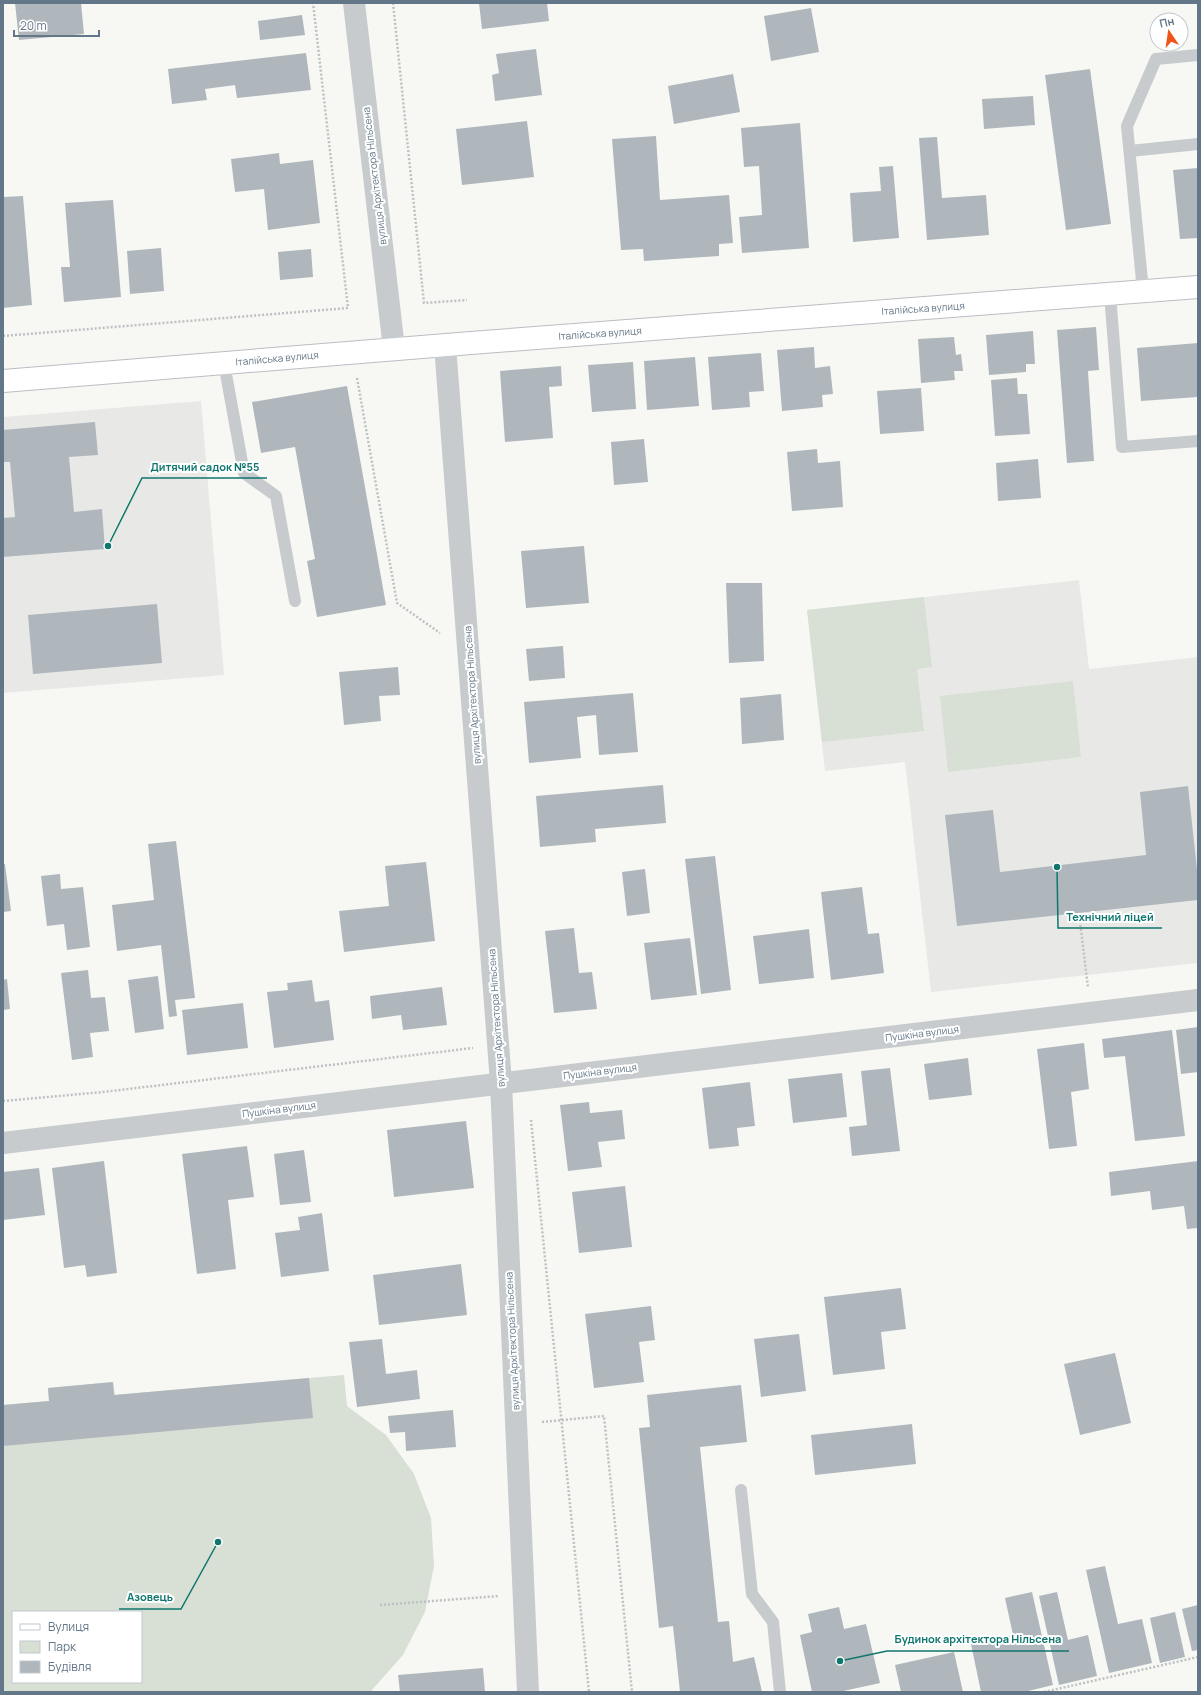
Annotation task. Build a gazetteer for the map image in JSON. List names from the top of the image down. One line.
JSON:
{"streets":{"street":["вулиця Архітектора Нільсена","Італійська вулиця","Пушкіна вулиця"]},"crossings":[["вулиця Архітектора Нільсена","Італійська вулиця"],["вулиця Архітектора Нільсена","Пушкіна вулиця"]],"places":["Дитячий садок №55","Технічний ліцей","Азовець","Будинок архітектора Нільсена"],"legend":["Вулиця","Парк","Будівля"],"scale_bar":"20 m","north":"top"}
